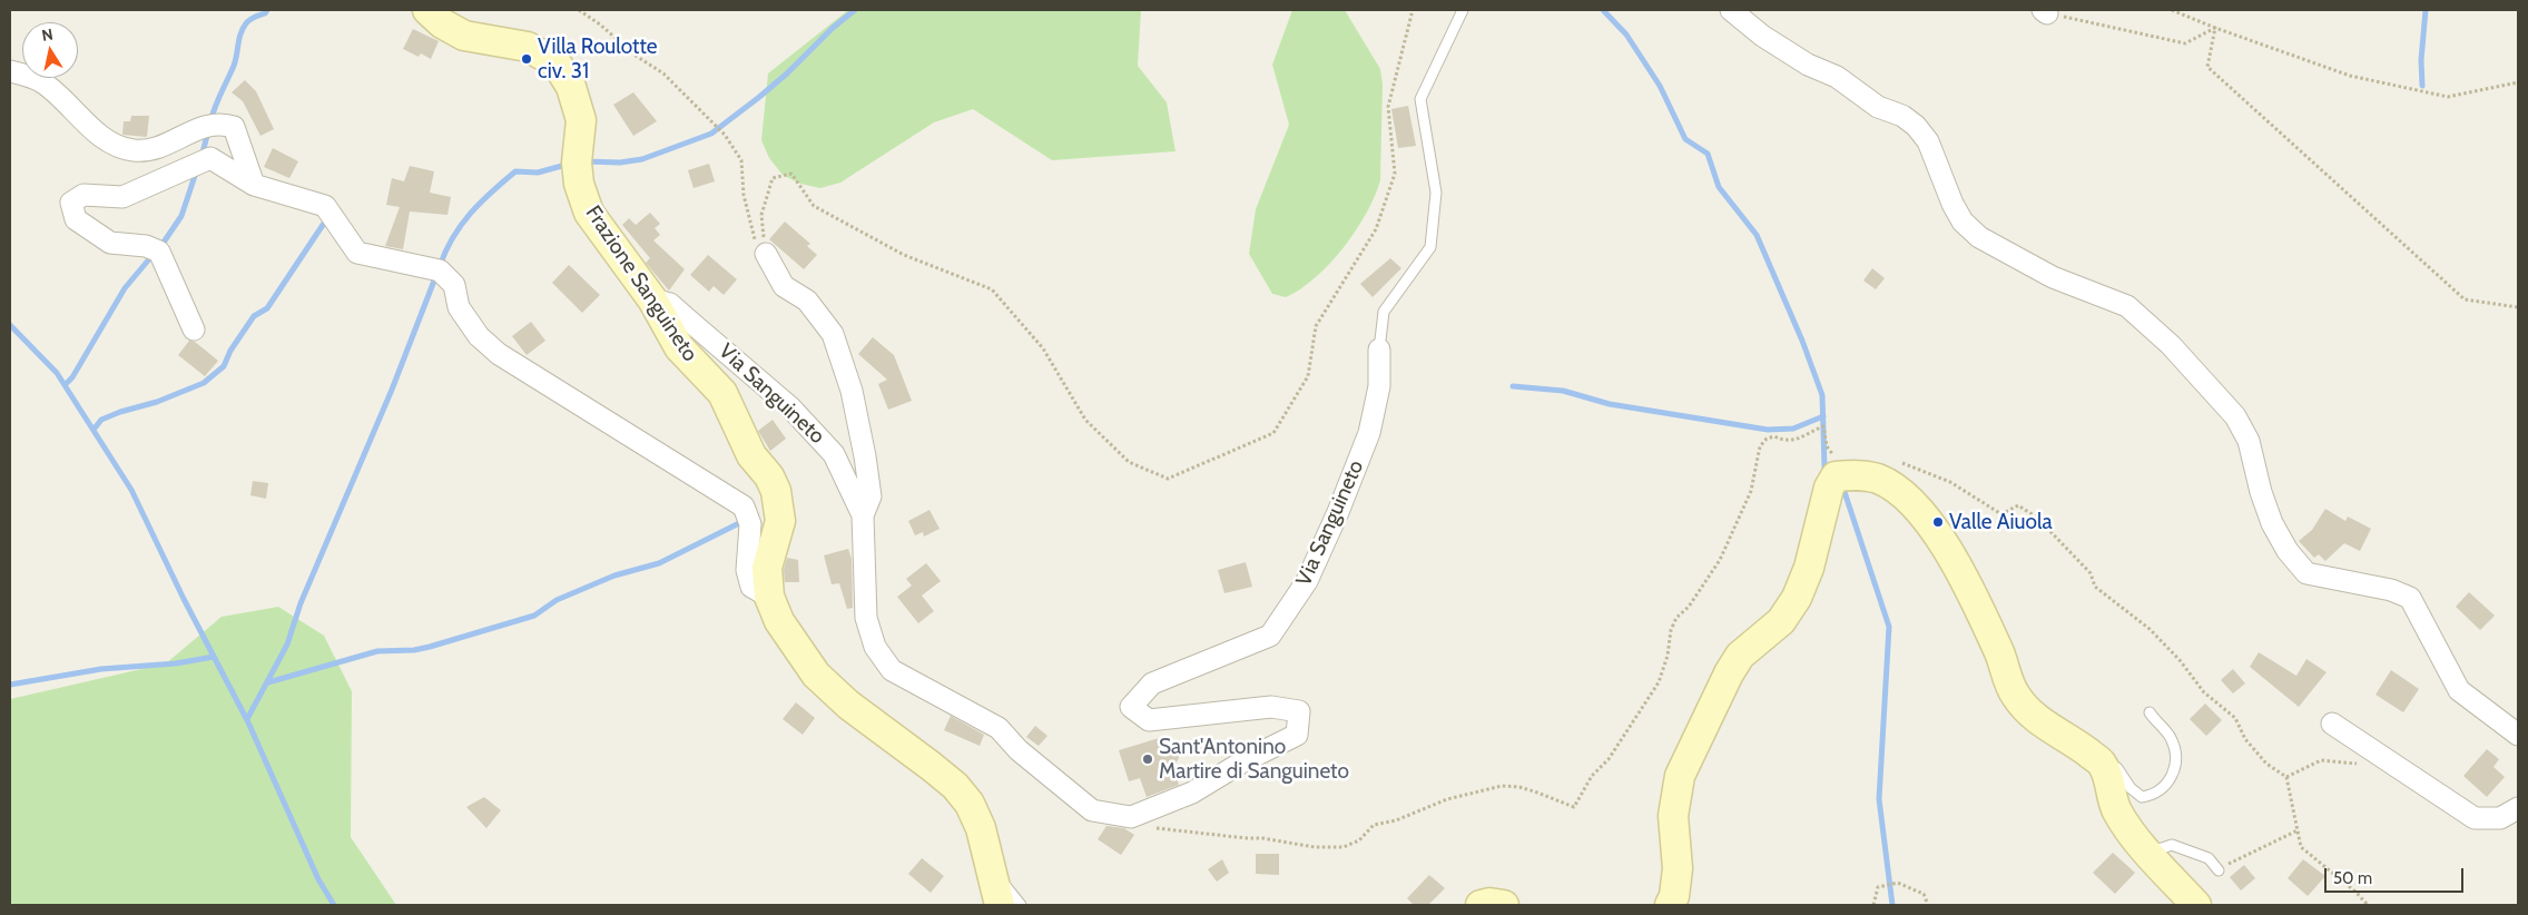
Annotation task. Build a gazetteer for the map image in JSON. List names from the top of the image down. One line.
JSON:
{"streets":{"street":["Frazione Sanguineto","Via Sanguineto"]},"crossings":[["Frazione Sanguineto","Via Sanguineto"]],"places":["Villa Roulotte civ. 31","Valle Aiuola","Sant'Antonino Martire di Sanguineto"],"scale_bar":"50 m","north":"top"}
